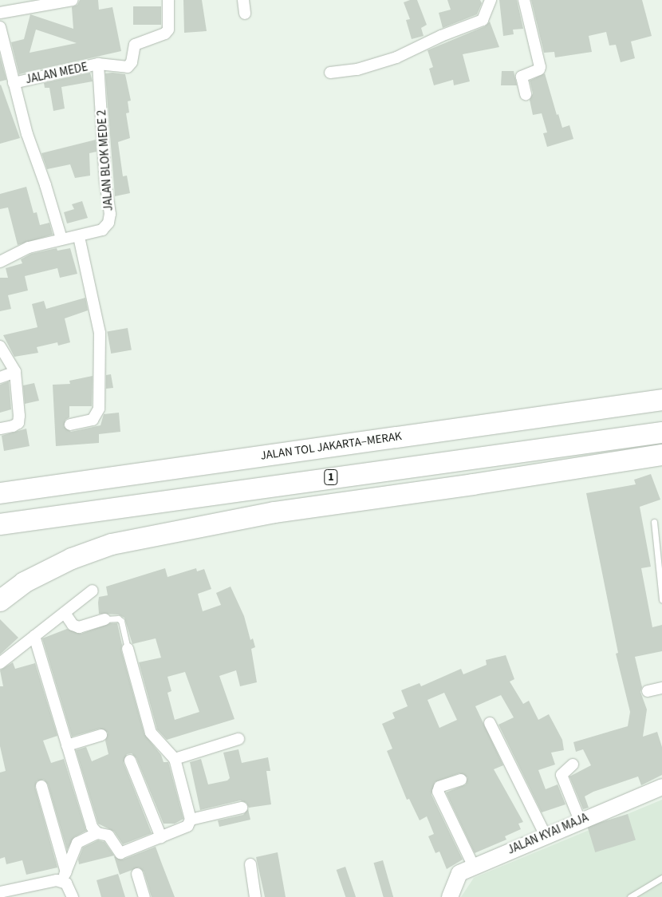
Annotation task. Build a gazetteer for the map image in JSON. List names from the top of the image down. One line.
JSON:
{"streets":{"highway":["JALAN TOL JAKARTA–MERAK","1"],"main road":["JALAN KYAI MAJA"],"street":["JALAN MEDE","JALAN BLOK MEDE 2"]},"crossings":[["JALAN MEDE","JALAN BLOK MEDE 2"]]}
